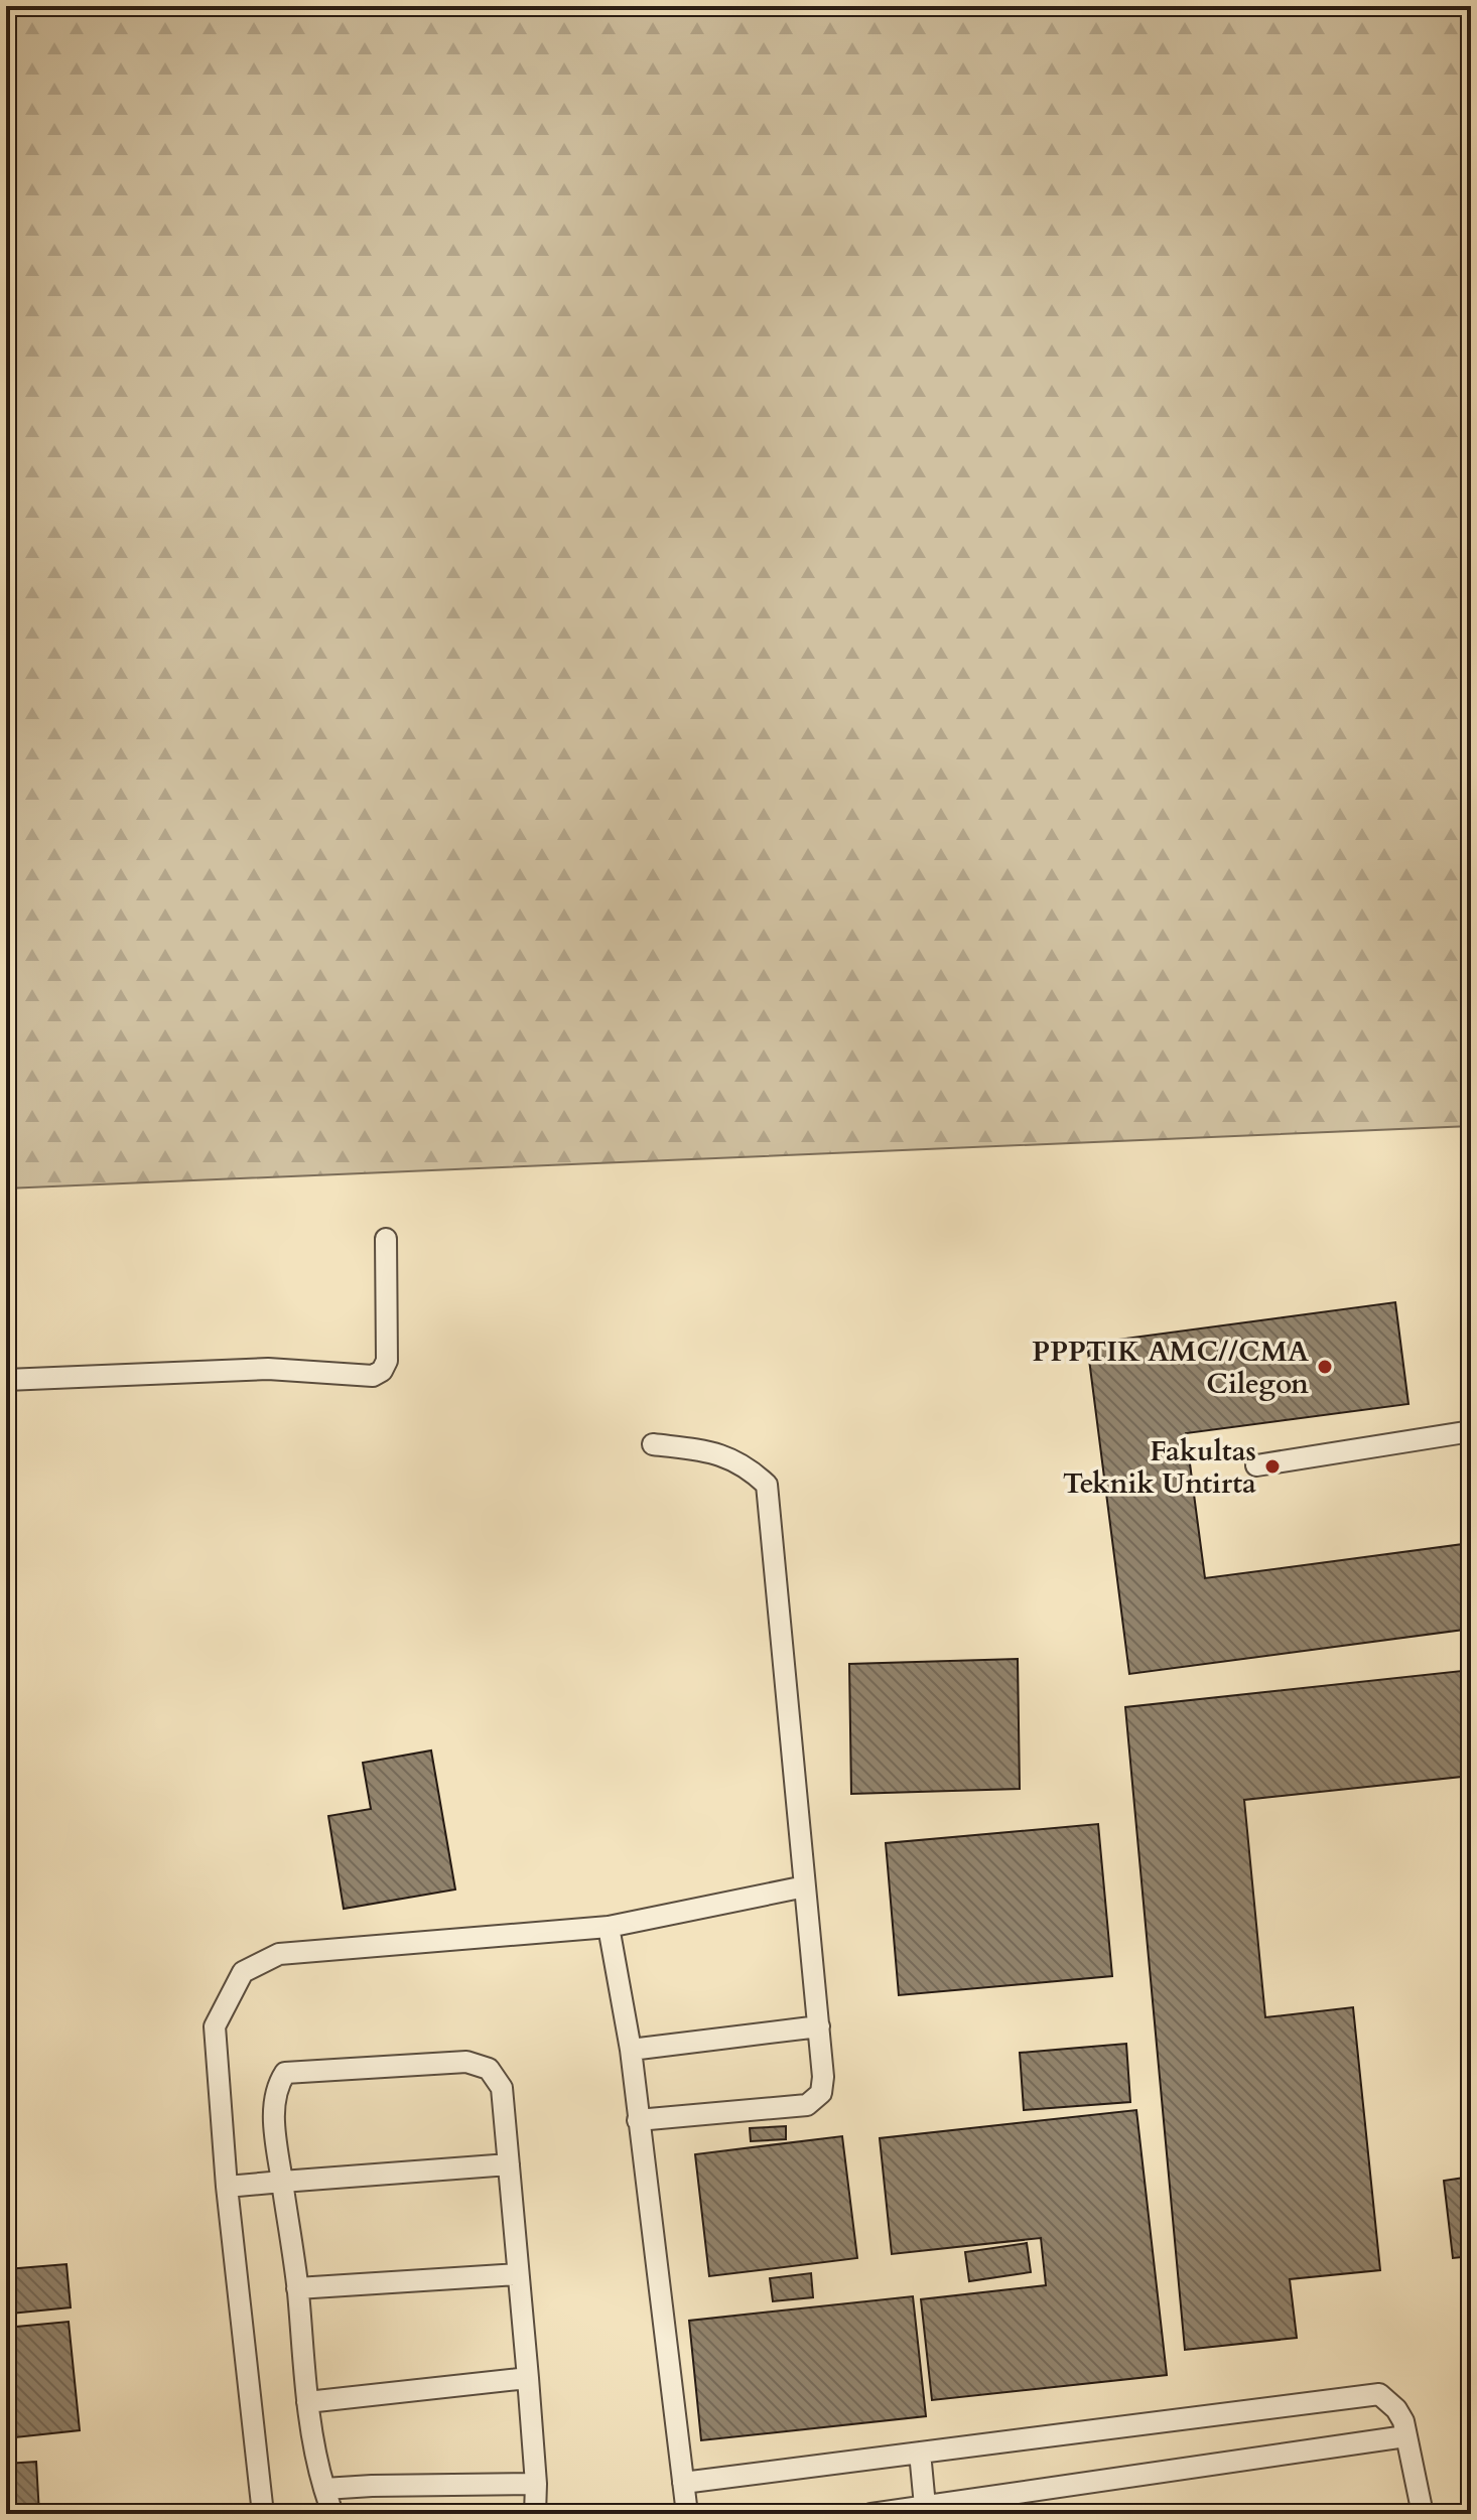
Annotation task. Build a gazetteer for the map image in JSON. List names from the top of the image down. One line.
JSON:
{"places":["PPPTIK AMC//CMA Cilegon","Fakultas Teknik Untirta"]}
